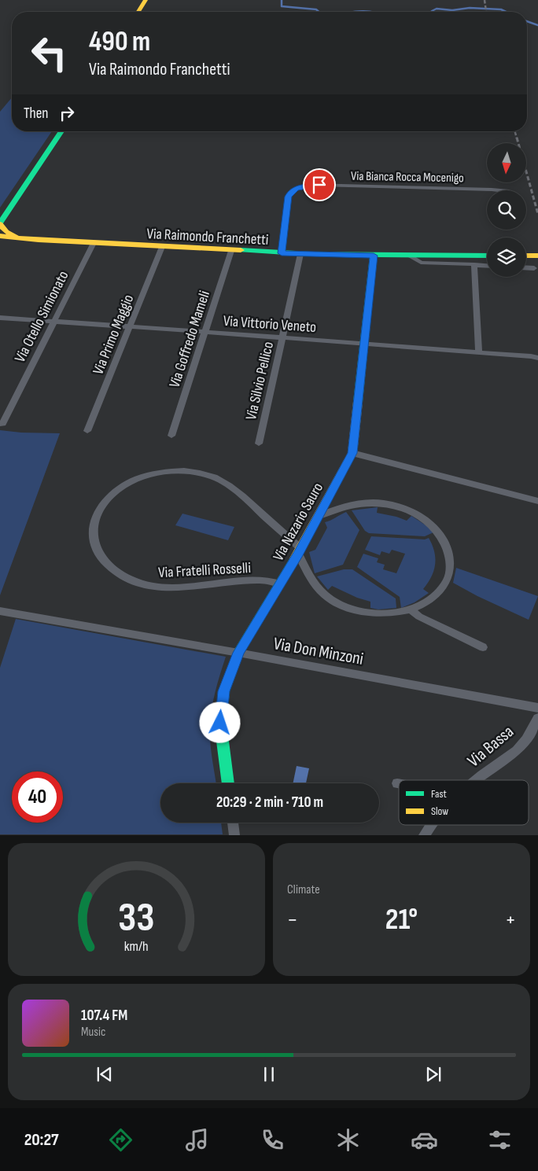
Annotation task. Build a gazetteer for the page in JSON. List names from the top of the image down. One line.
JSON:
{"streets":{"street":["Via Bianca Rocca Mocenigo","Via Raimondo Franchetti","Via Otello Simionato","Via Vittorio Veneto","Via Primo Maggio","Via Goffredo Mameli","Via Silvio Pellico","Via Nazario Sauro","Via Fratelli Rosselli","Via Don Minzoni","Via Bassa"]},"crossings":[["Via Bianca Rocca Mocenigo","Via Raimondo Franchetti"],["Via Raimondo Franchetti","Via Otello Simionato"],["Via Raimondo Franchetti","Via Primo Maggio"],["Via Raimondo Franchetti","Via Goffredo Mameli"],["Via Raimondo Franchetti","Via Silvio Pellico"],["Via Raimondo Franchetti","Via Nazario Sauro"],["Via Otello Simionato","Via Vittorio Veneto"],["Via Vittorio Veneto","Via Primo Maggio"],["Via Vittorio Veneto","Via Goffredo Mameli"],["Via Vittorio Veneto","Via Silvio Pellico"],["Via Vittorio Veneto","Via Nazario Sauro"],["Via Nazario Sauro","Via Fratelli Rosselli"],["Via Nazario Sauro","Via Don Minzoni"]],"legend":["Fast","Slow"],"north":"bottom","page":{"turn":["490 m","Via Raimondo Franchetti"],"then":"Then","limit":"40","trip":"20:29 · 2 min · 710 m","tile":"Climate","heat":["−","21°","+"],"song":["107.4 FM","Music"],"tabs":"20:27","gauge":["33","km/h"]}}
